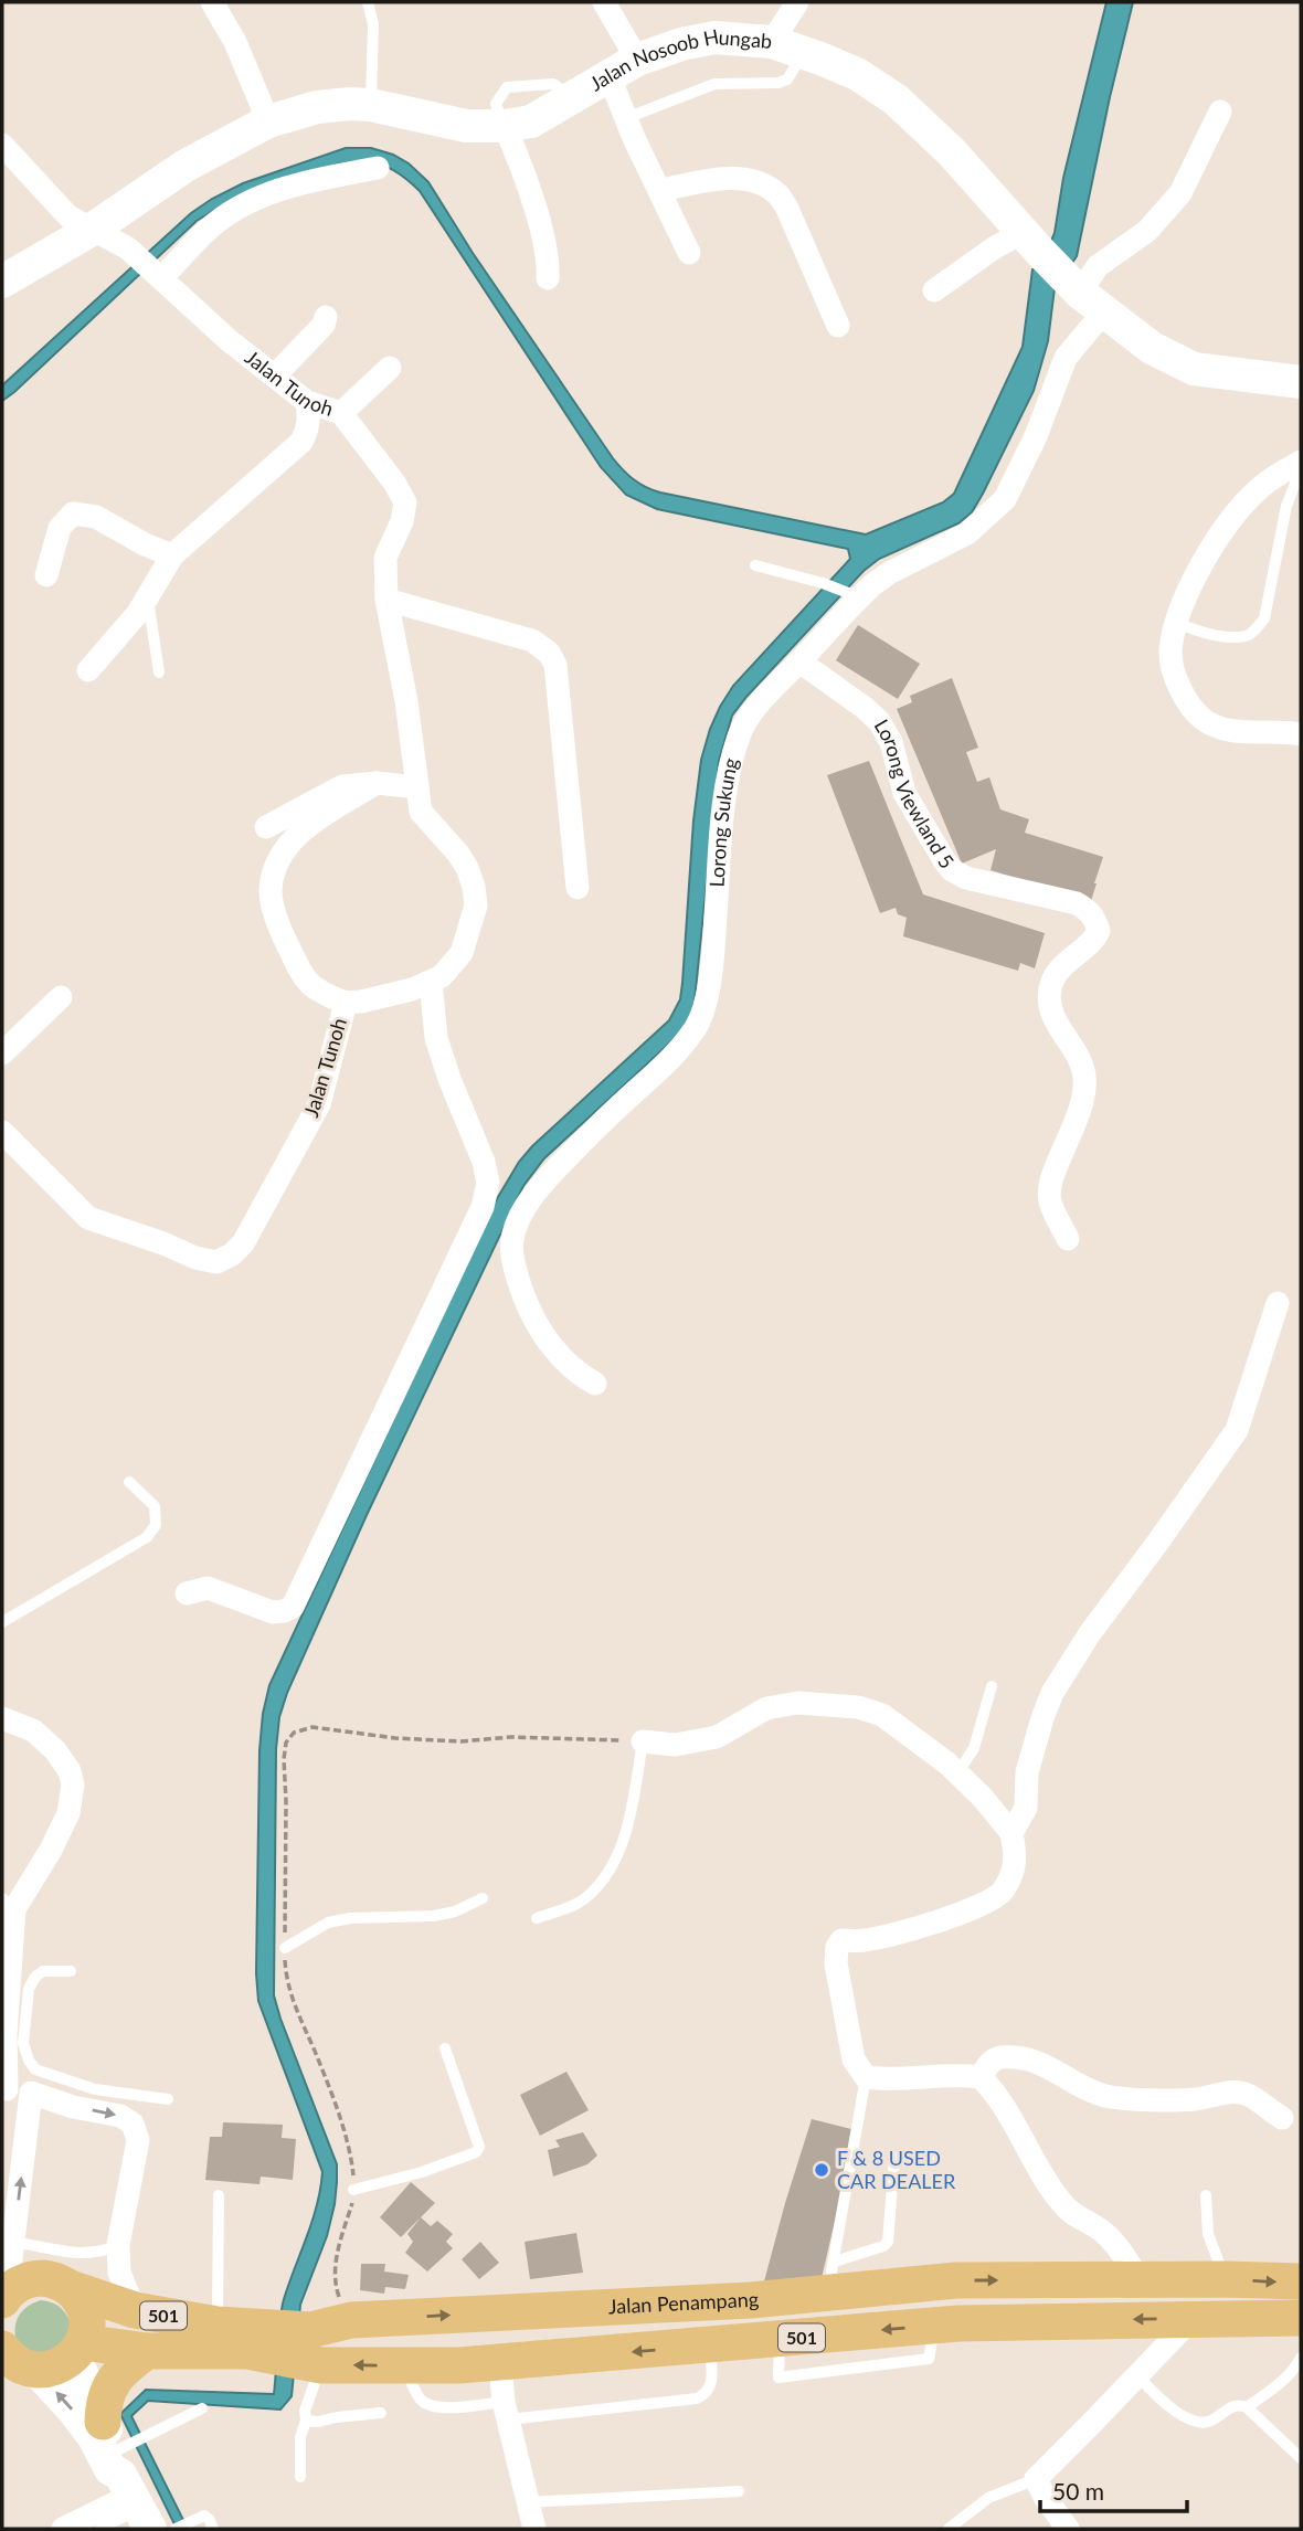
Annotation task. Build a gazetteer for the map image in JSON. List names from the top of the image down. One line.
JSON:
{"streets":{"main road":["Jalan Nosoob Hungab","Jalan Penampang","501"],"street":["Jalan Tunoh","Lorong Viewland 5","Lorong Sukung"]},"crossings":[["Jalan Nosoob Hungab","Jalan Tunoh"],["Jalan Nosoob Hungab","Lorong Sukung"],["Lorong Viewland 5","Lorong Sukung"]],"places":["F & 8 USED CAR DEALER"],"scale_bar":"50 m"}
